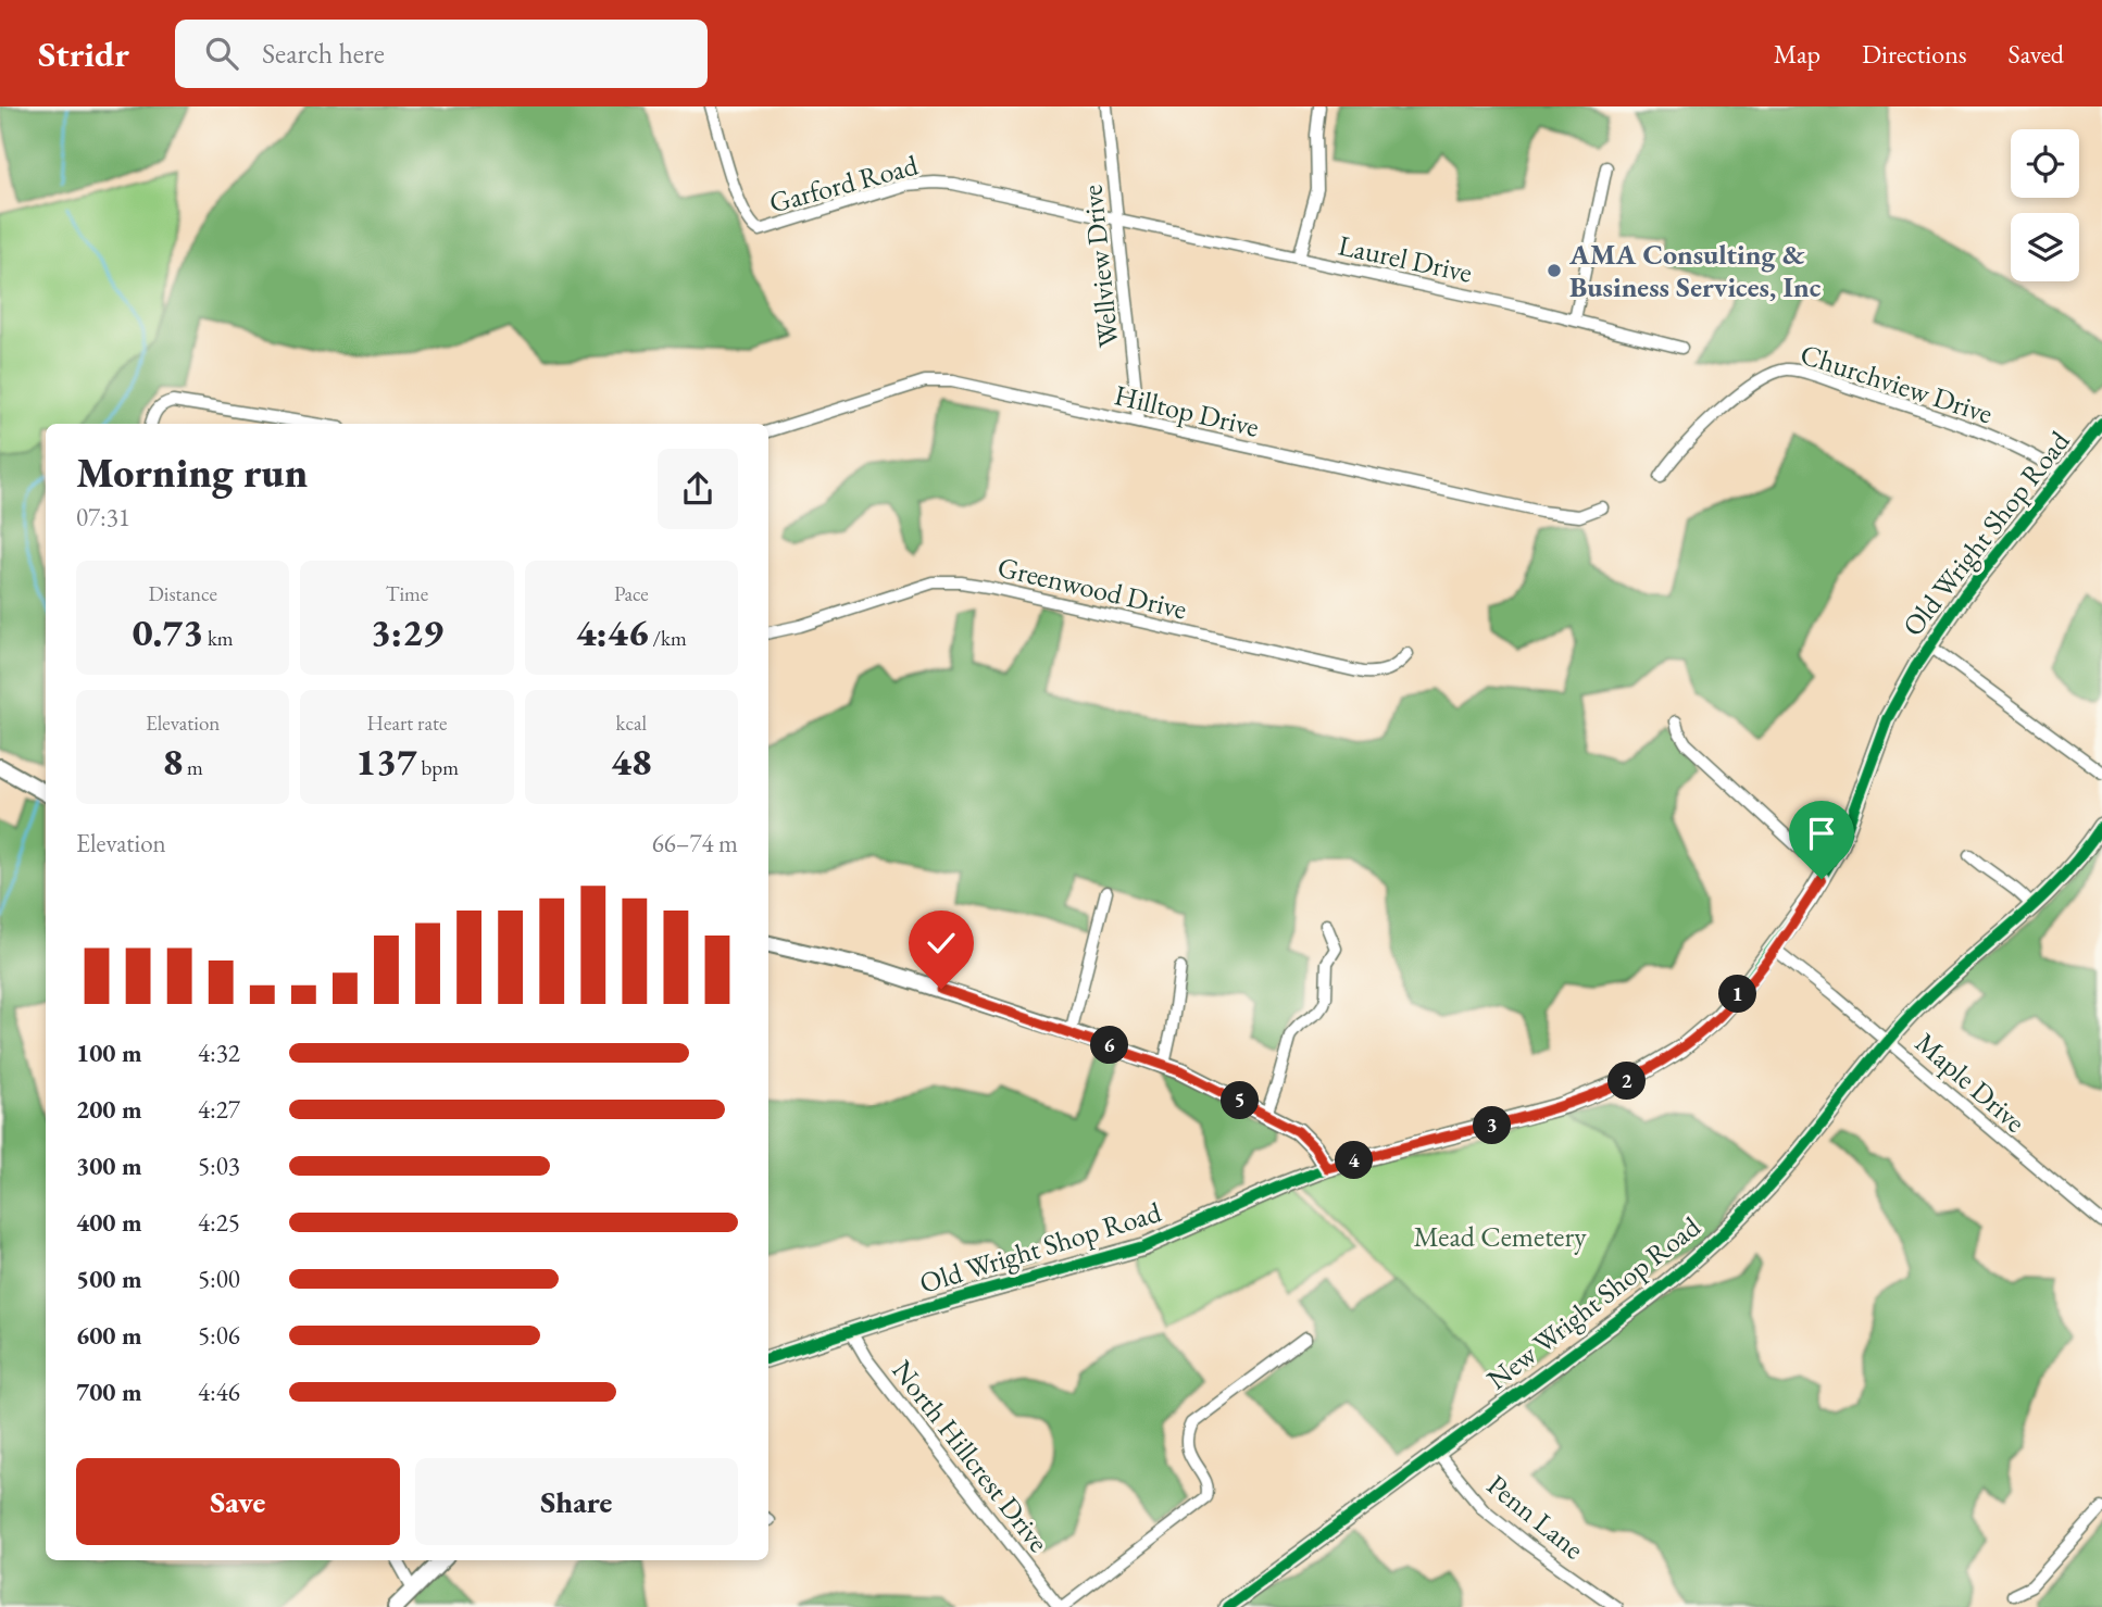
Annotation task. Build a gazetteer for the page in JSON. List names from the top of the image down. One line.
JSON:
{"streets":{"street":["Garford Road","Laurel Drive","Wellview Drive","Churchview Drive","Hilltop Drive","Old Wright Shop Road","Greenwood Drive","Maple Drive","New Wright Shop Road","North Hillcrest Drive","Penn Lane"]},"crossings":[["Garford Road","Laurel Drive"],["Garford Road","Wellview Drive"],["Laurel Drive","Wellview Drive"],["Wellview Drive","Hilltop Drive"],["Churchview Drive","Old Wright Shop Road"],["Old Wright Shop Road","Maple Drive"],["Old Wright Shop Road","North Hillcrest Drive"],["Maple Drive","New Wright Shop Road"],["New Wright Shop Road","Penn Lane"]],"parks":["Mead Cemetery"],"places":["AMA Consulting & Business Services, Inc"],"page":{"header":"Stridr","search":"Search here","nav":["Map","Directions","Saved"],"heading":["Morning run","07:31"],"stats":[["Distance","0.73 km"],["Time","3:29"],["Pace","4:46 /km"],["Elevation","8 m"],["Heart rate","137 bpm"],["kcal","48"]],"chart":["Elevation","66–74 m"],"pins":["1","6","2","5","3","4"],"list":[{"name":"100 m","note":"4:32"},{"name":"200 m","note":"4:27"},{"name":"300 m","note":"5:03"},{"name":"400 m","note":"4:25"},{"name":"500 m","note":"5:00"},{"name":"600 m","note":"5:06"},{"name":"700 m","note":"4:46"}],"buttons":["Save","Share"]}}
